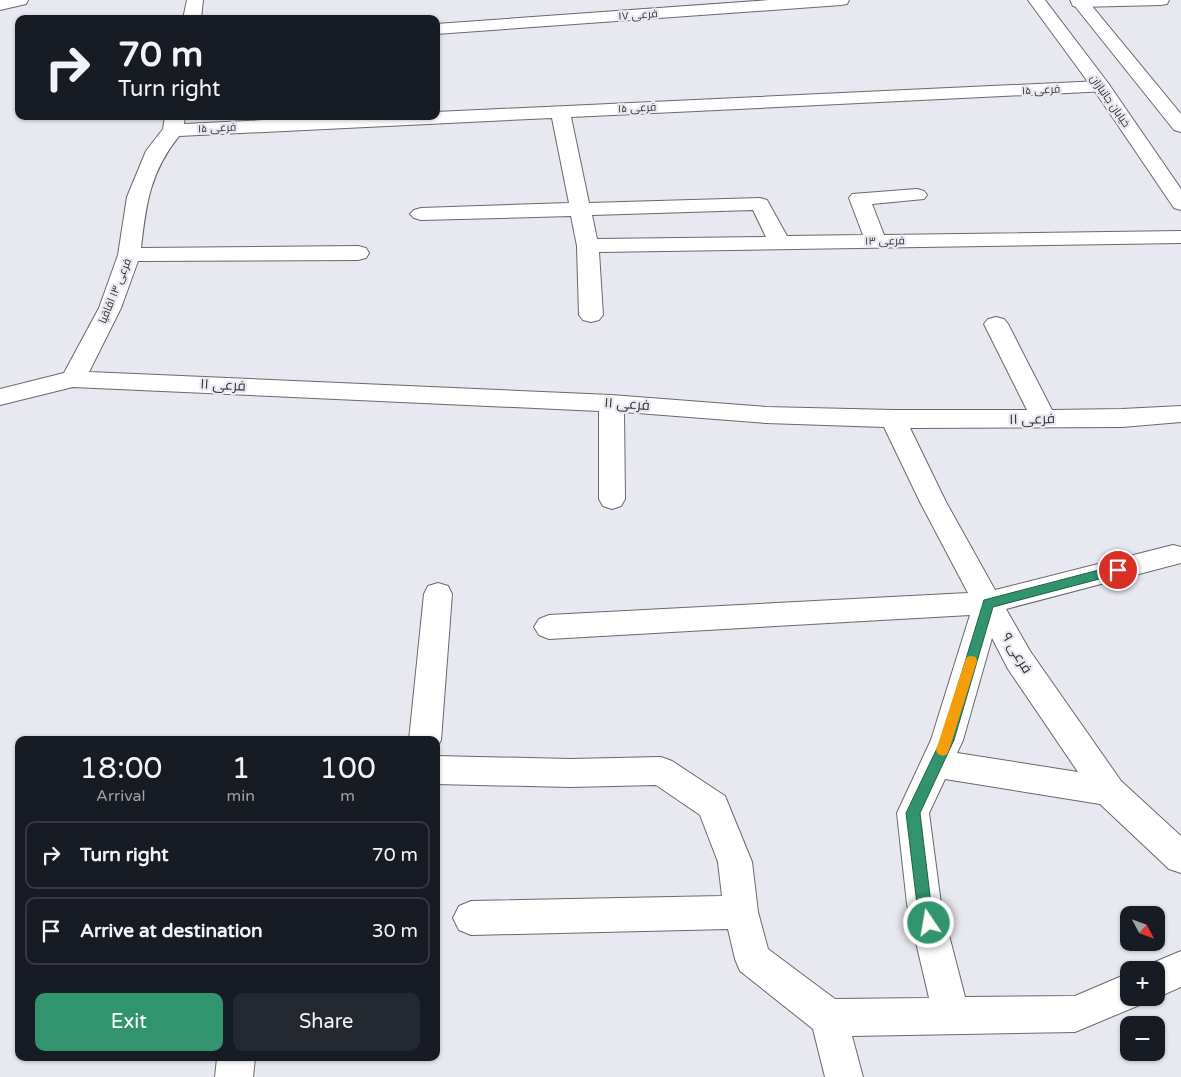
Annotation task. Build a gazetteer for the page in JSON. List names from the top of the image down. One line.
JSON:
{"streets":{"street":["فرعی ۱۷","فرعی ۱۵","خیابان جانبازان","فرعی ۱۳","فرعی ۱۳ اقاقیا","فرعی ۱۱","فرعی ۹"]},"crossings":[["فرعی ۱۵","خیابان جانبازان"],["فرعی ۱۵","فرعی ۱۳ اقاقیا"],["فرعی ۱۳ اقاقیا","فرعی ۱۱"],["فرعی ۱۱","فرعی ۹"]],"north":"bottom right","page":{"turn":["70 m","Turn right"],"eta":["18:00","Arrival","1","min","100","m"],"list":[{"name":"Turn right","value":"70 m"},{"name":"Arrive at destination","value":"30 m"}],"map_buttons":["+","−"],"buttons":["Exit","Share"]}}
